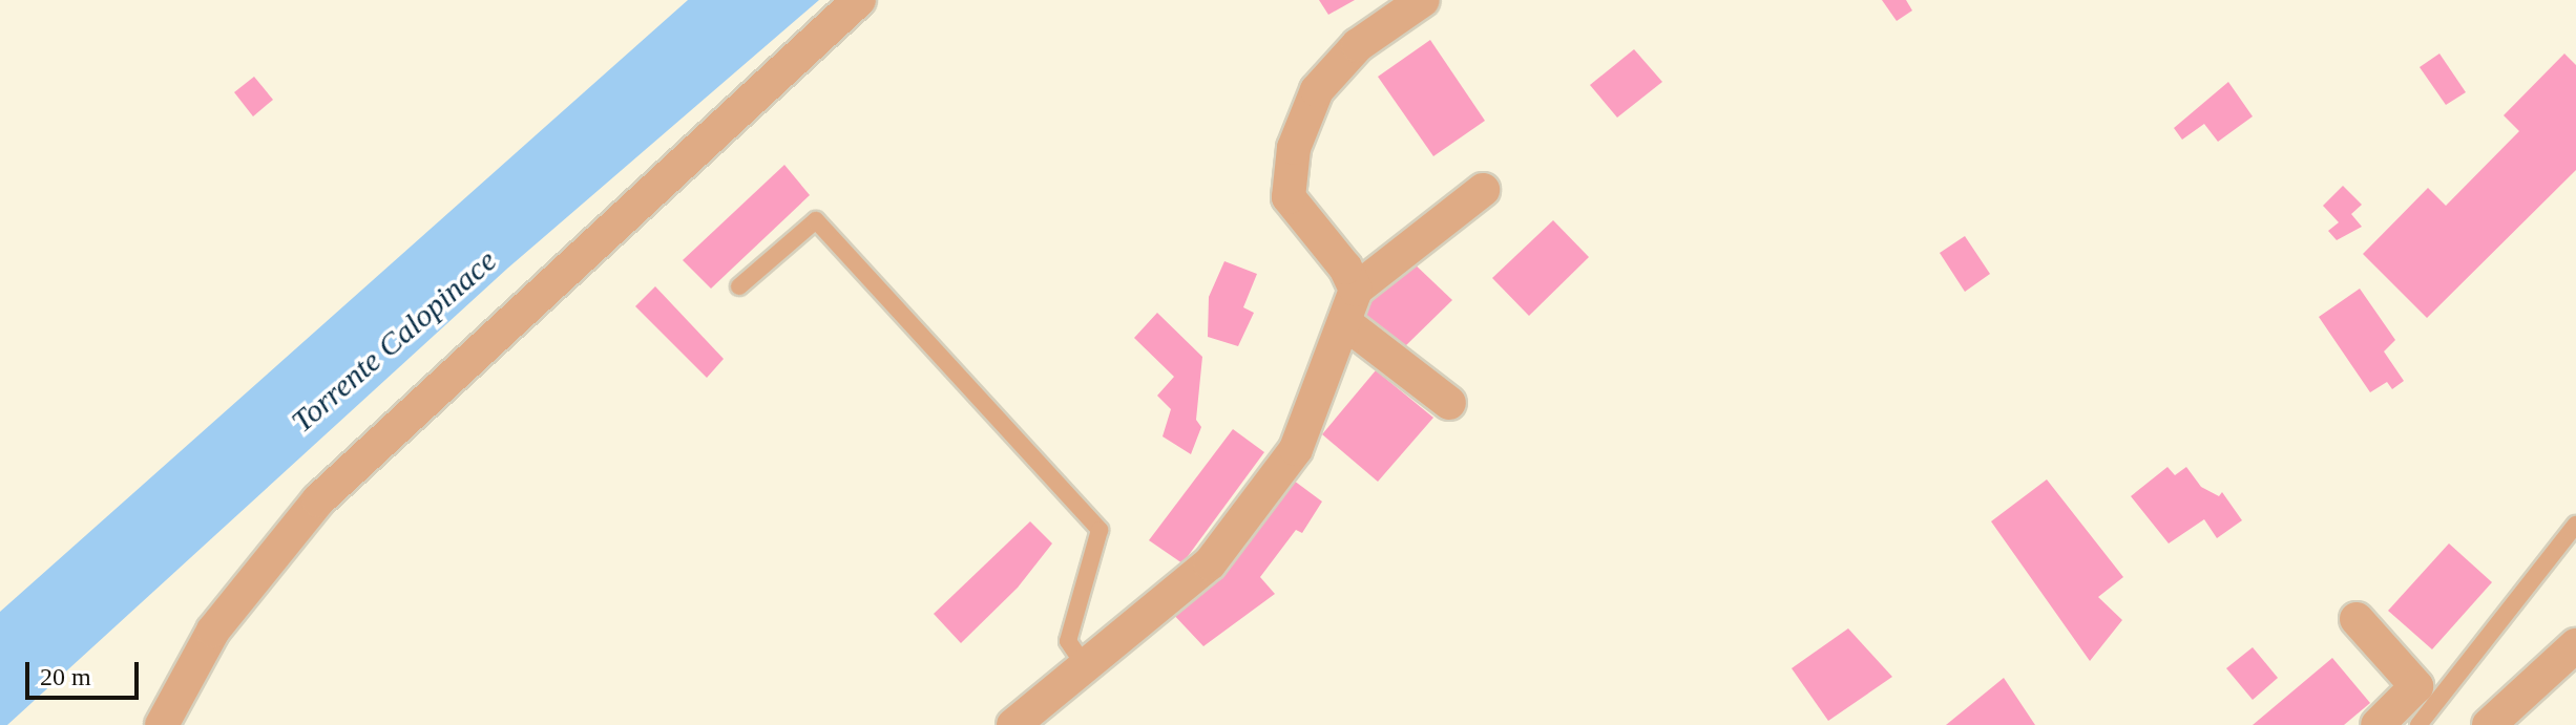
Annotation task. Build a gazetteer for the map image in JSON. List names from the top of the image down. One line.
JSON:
{"water":["Torrente Calopinace"],"scale_bar":"20 m"}
